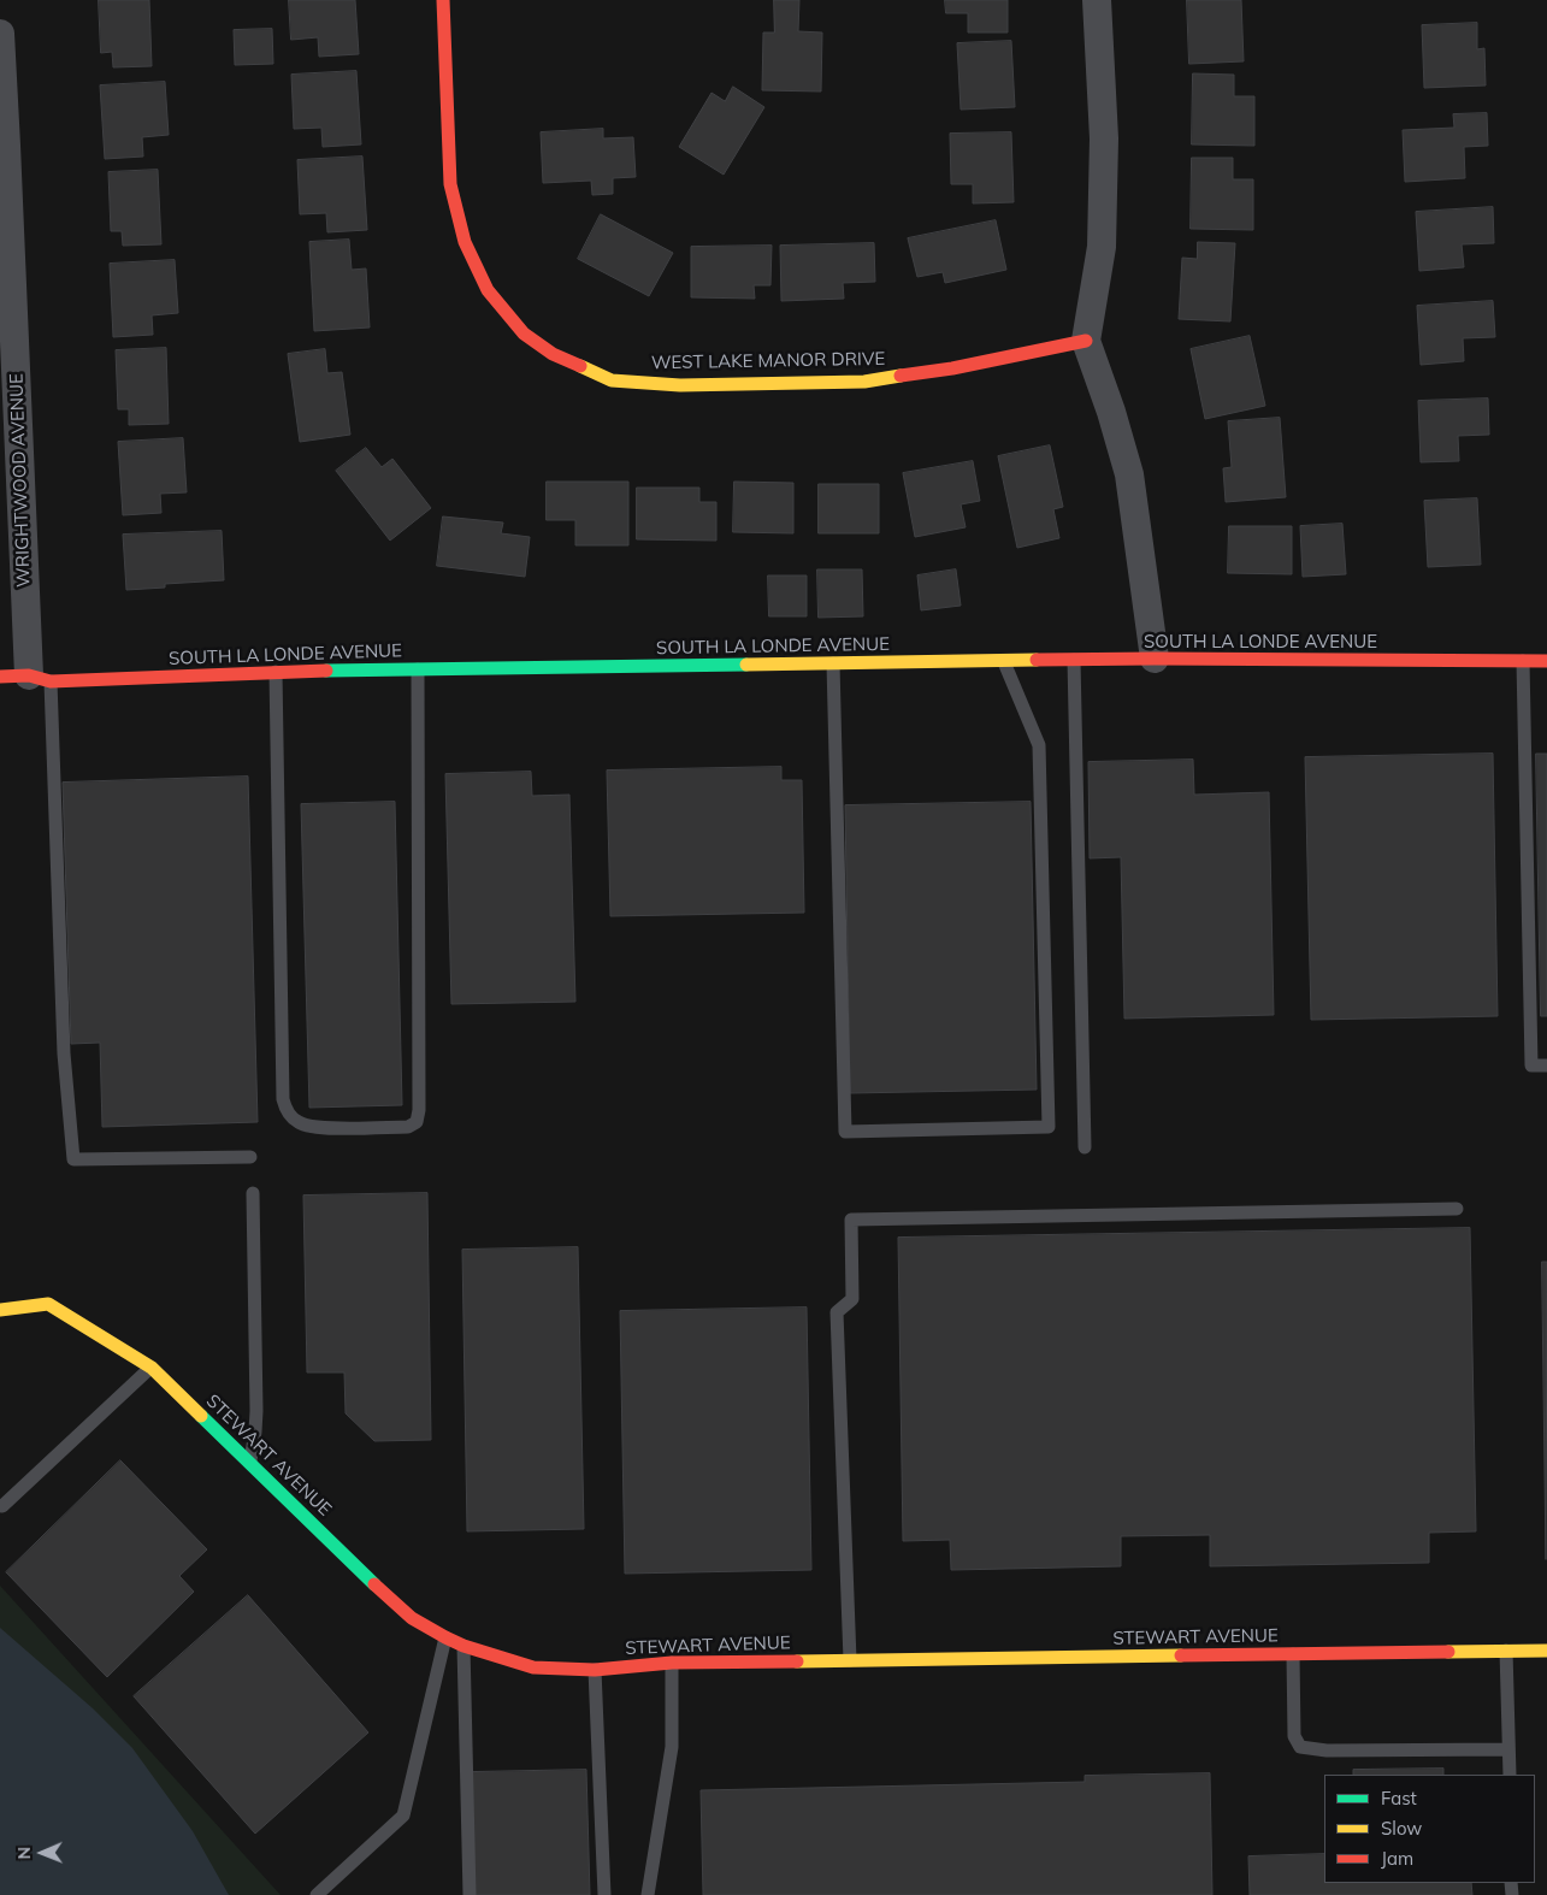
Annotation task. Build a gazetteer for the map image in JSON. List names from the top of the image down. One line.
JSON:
{"streets":{"street":["WEST LAKE MANOR DRIVE","WRIGHTWOOD AVENUE","SOUTH LA LONDE AVENUE","STEWART AVENUE"]},"crossings":[["WRIGHTWOOD AVENUE","SOUTH LA LONDE AVENUE"]],"legend":["Fast","Slow","Jam"],"north":"left"}
